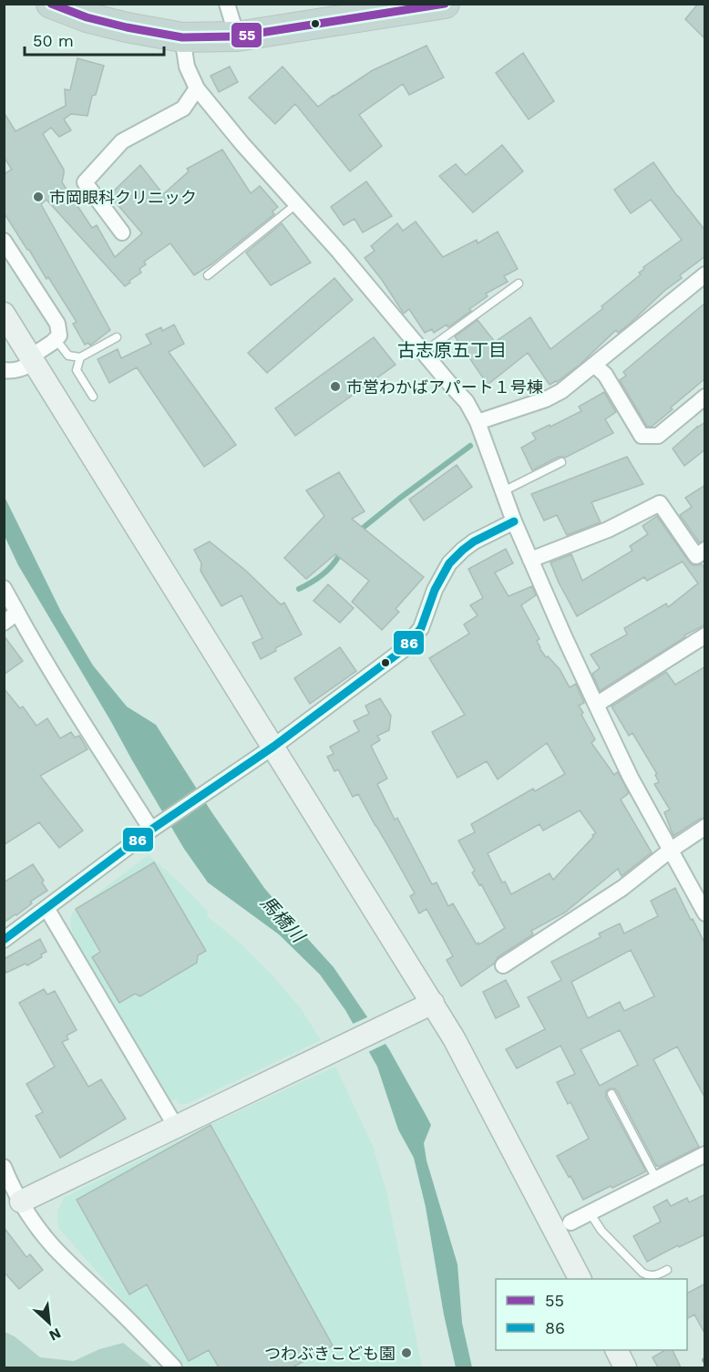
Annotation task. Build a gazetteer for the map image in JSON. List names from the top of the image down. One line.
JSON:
{"districts":["古志原五丁目"],"water":["馬橋川"],"places":["市岡眼科クリニック","市営わかばアパート１号棟","つわぶきこども園"],"lines":["transit line 55","transit line 86"],"legend":["55","86"],"scale_bar":"50 m","north":"bottom right"}
